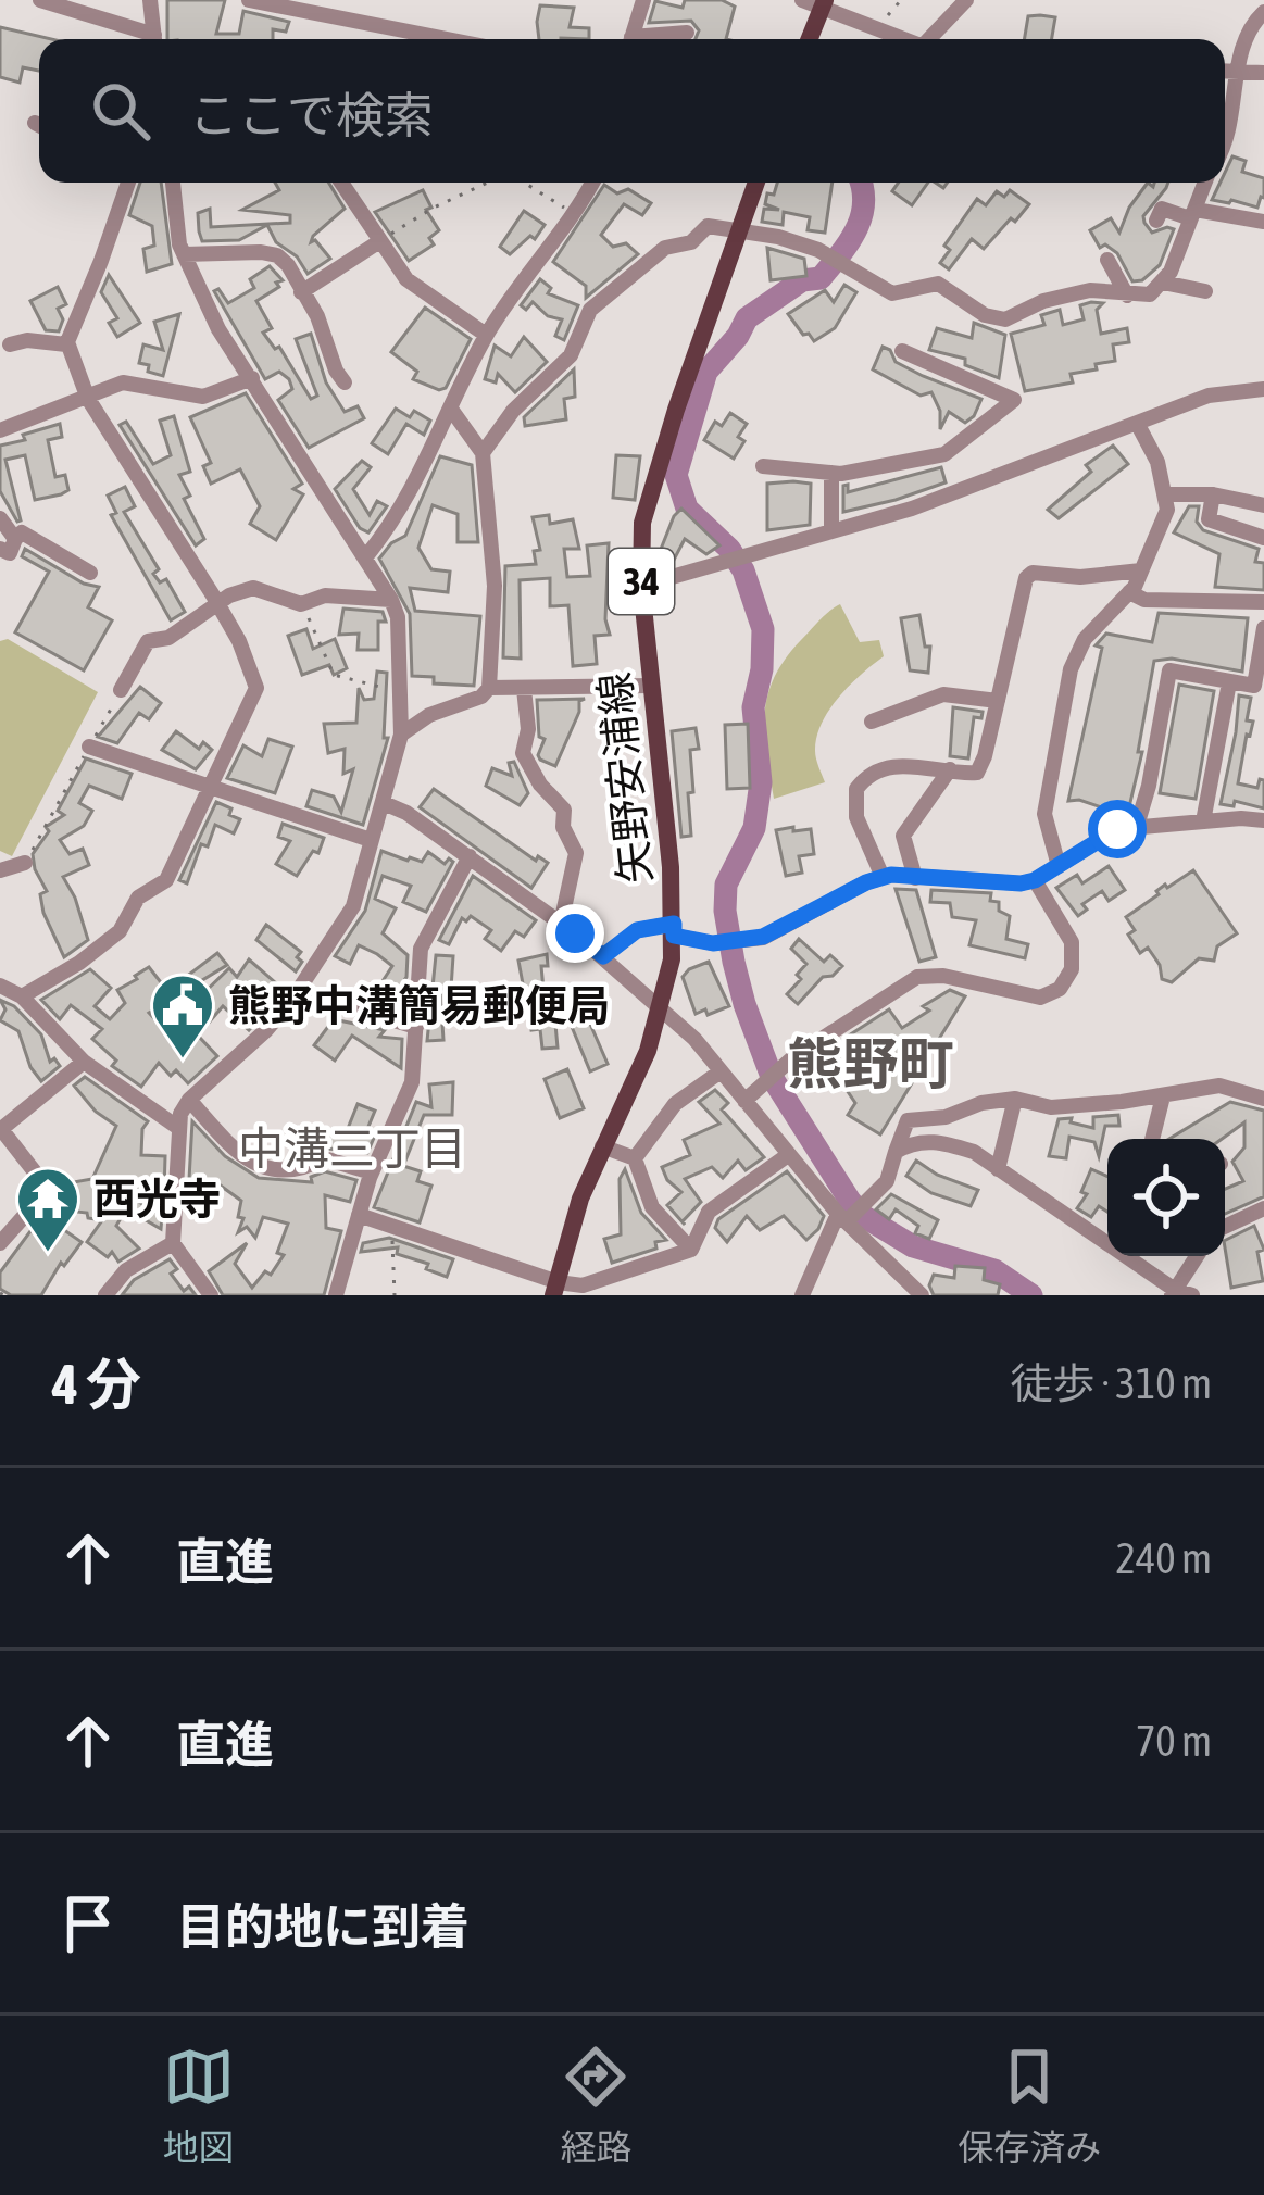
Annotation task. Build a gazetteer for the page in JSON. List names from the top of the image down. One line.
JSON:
{"streets":{"main road":["34","矢野安浦線"]},"districts":["熊野町","中溝三丁目"],"places":{"public building":["熊野中溝簡易郵便局"],"temple":["西光寺"]},"page":{"search":"ここで検索","heading":["4 分","徒歩 · 310 m"],"list":[["直進","240 m"],["直進","70 m"],"目的地に到着"],"nav":["地図","経路","保存済み"]}}
